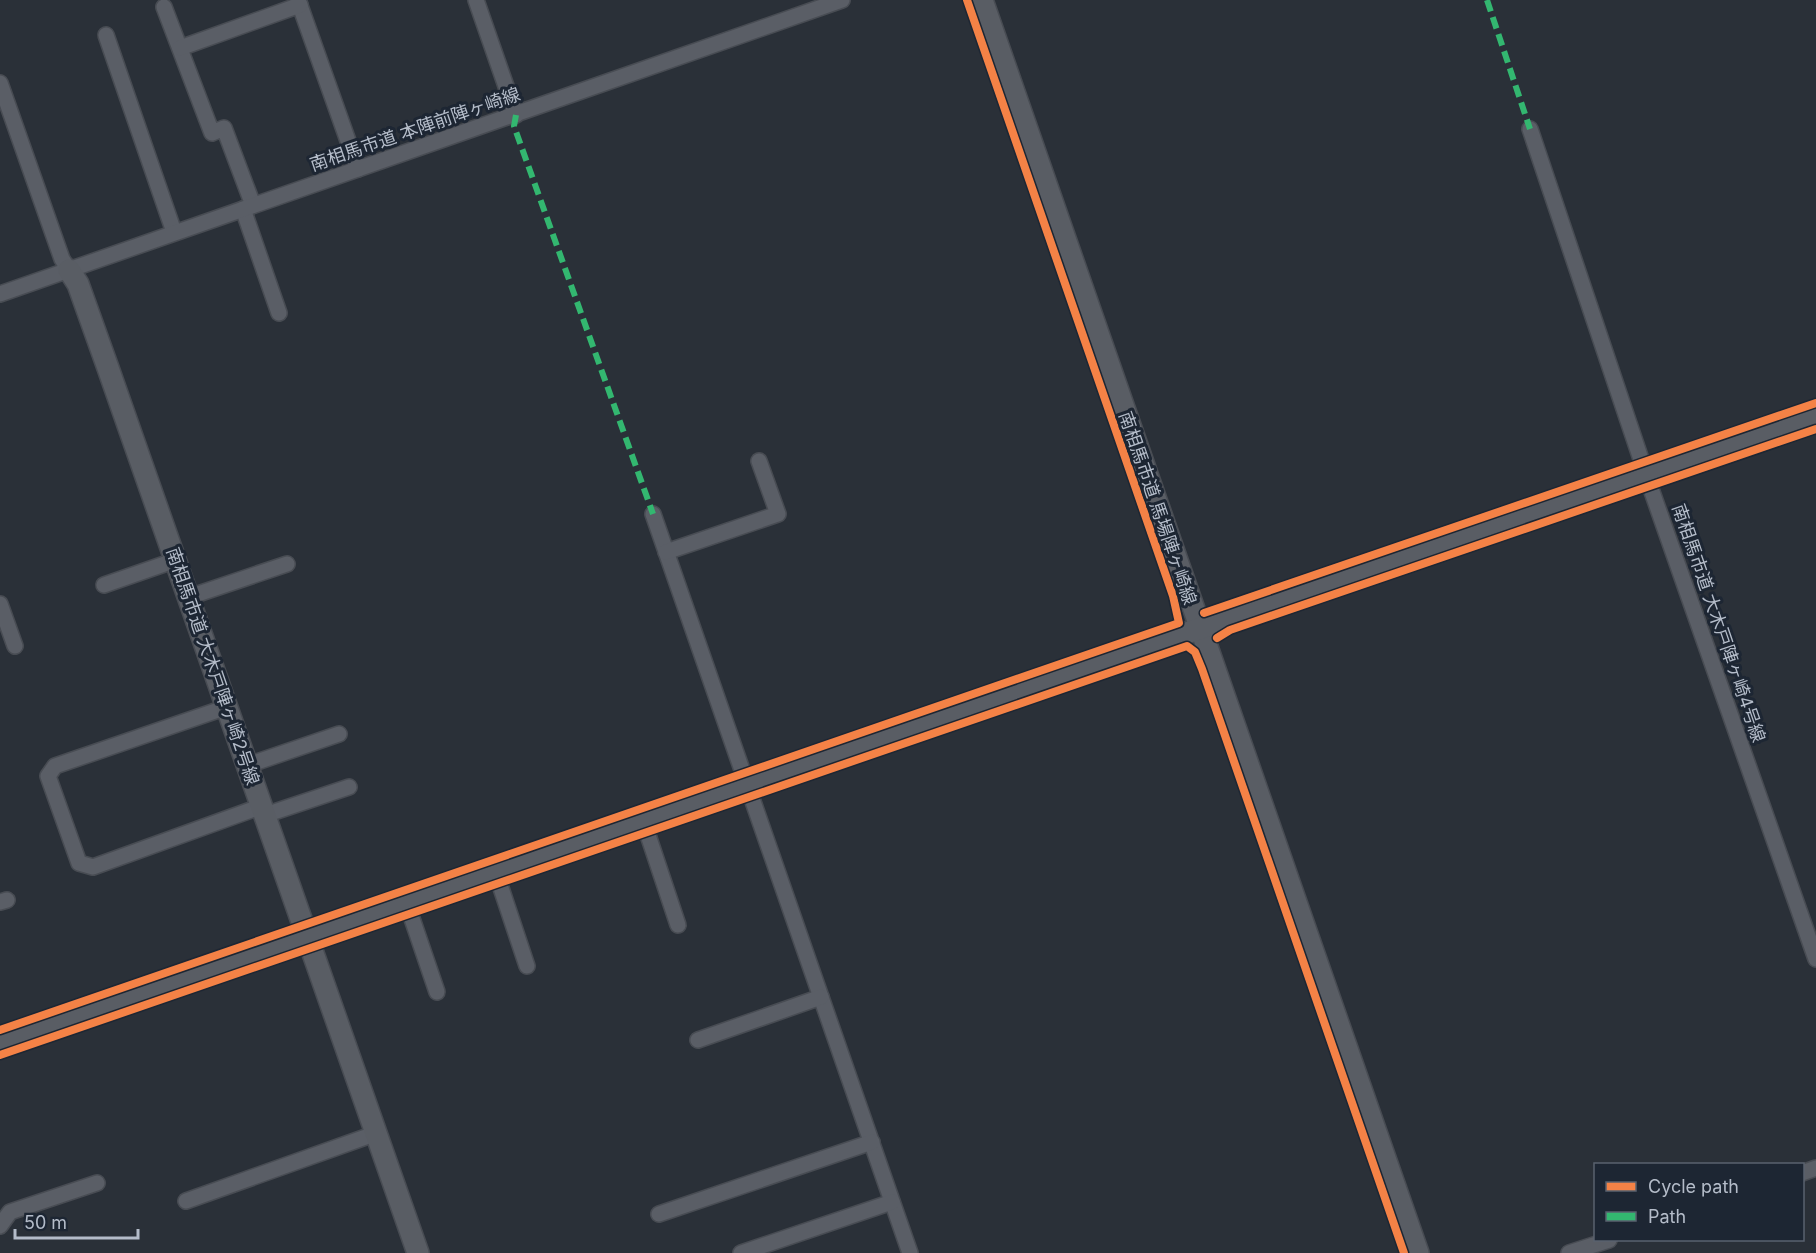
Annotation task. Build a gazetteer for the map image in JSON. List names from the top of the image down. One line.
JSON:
{"streets":{"street":["南相馬市道 本陣前陣ヶ崎線","南相馬市道 馬場陣ヶ崎線","南相馬市道 大木戸陣ヶ崎4号線","南相馬市道 大木戸陣ヶ崎2号線"]},"crossings":[["南相馬市道 本陣前陣ヶ崎線","南相馬市道 大木戸陣ヶ崎2号線"]],"legend":["Cycle path","Path"],"scale_bar":"50 m"}
